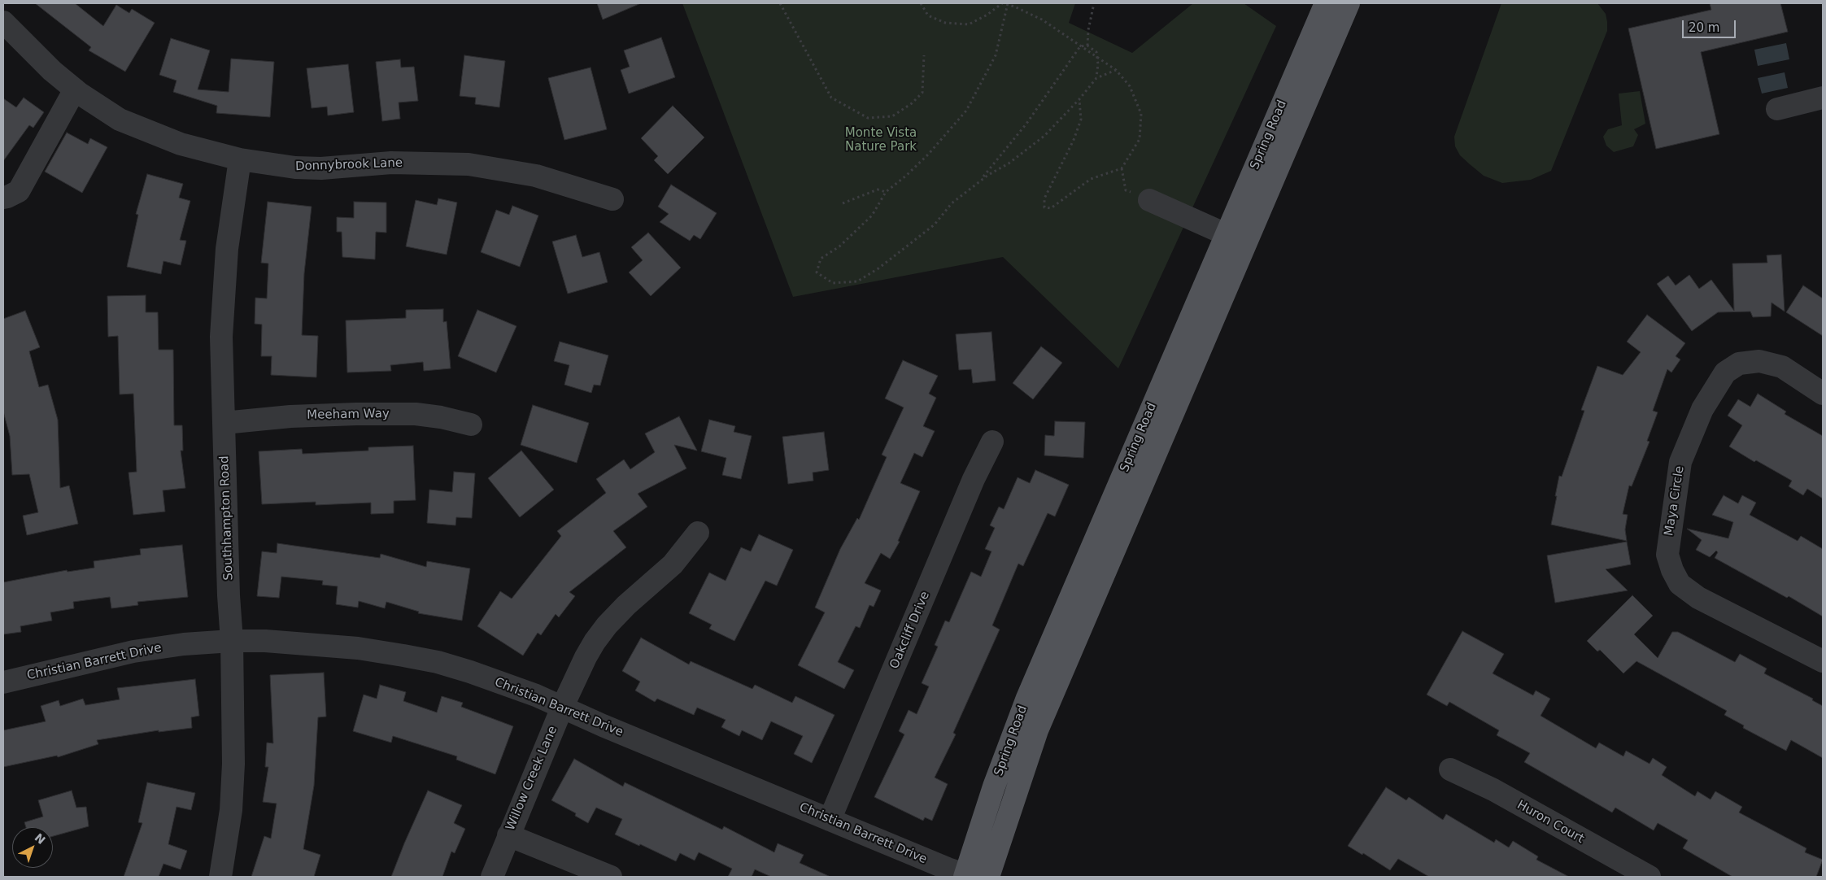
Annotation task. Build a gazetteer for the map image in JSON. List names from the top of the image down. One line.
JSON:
{"streets":{"main road":["Spring Road"],"street":["Donnybrook Lane","Meeham Way","Maya Circle","Southhampton Road","Oakcliff Drive","Christian Barrett Drive","Willow Creek Lane","Huron Court"]},"crossings":[["Spring Road","Christian Barrett Drive"],["Donnybrook Lane","Southhampton Road"],["Meeham Way","Southhampton Road"],["Southhampton Road","Christian Barrett Drive"],["Oakcliff Drive","Christian Barrett Drive"],["Christian Barrett Drive","Willow Creek Lane"]],"parks":["Monte Vista Nature Park"],"scale_bar":"20 m","north":"top right"}
